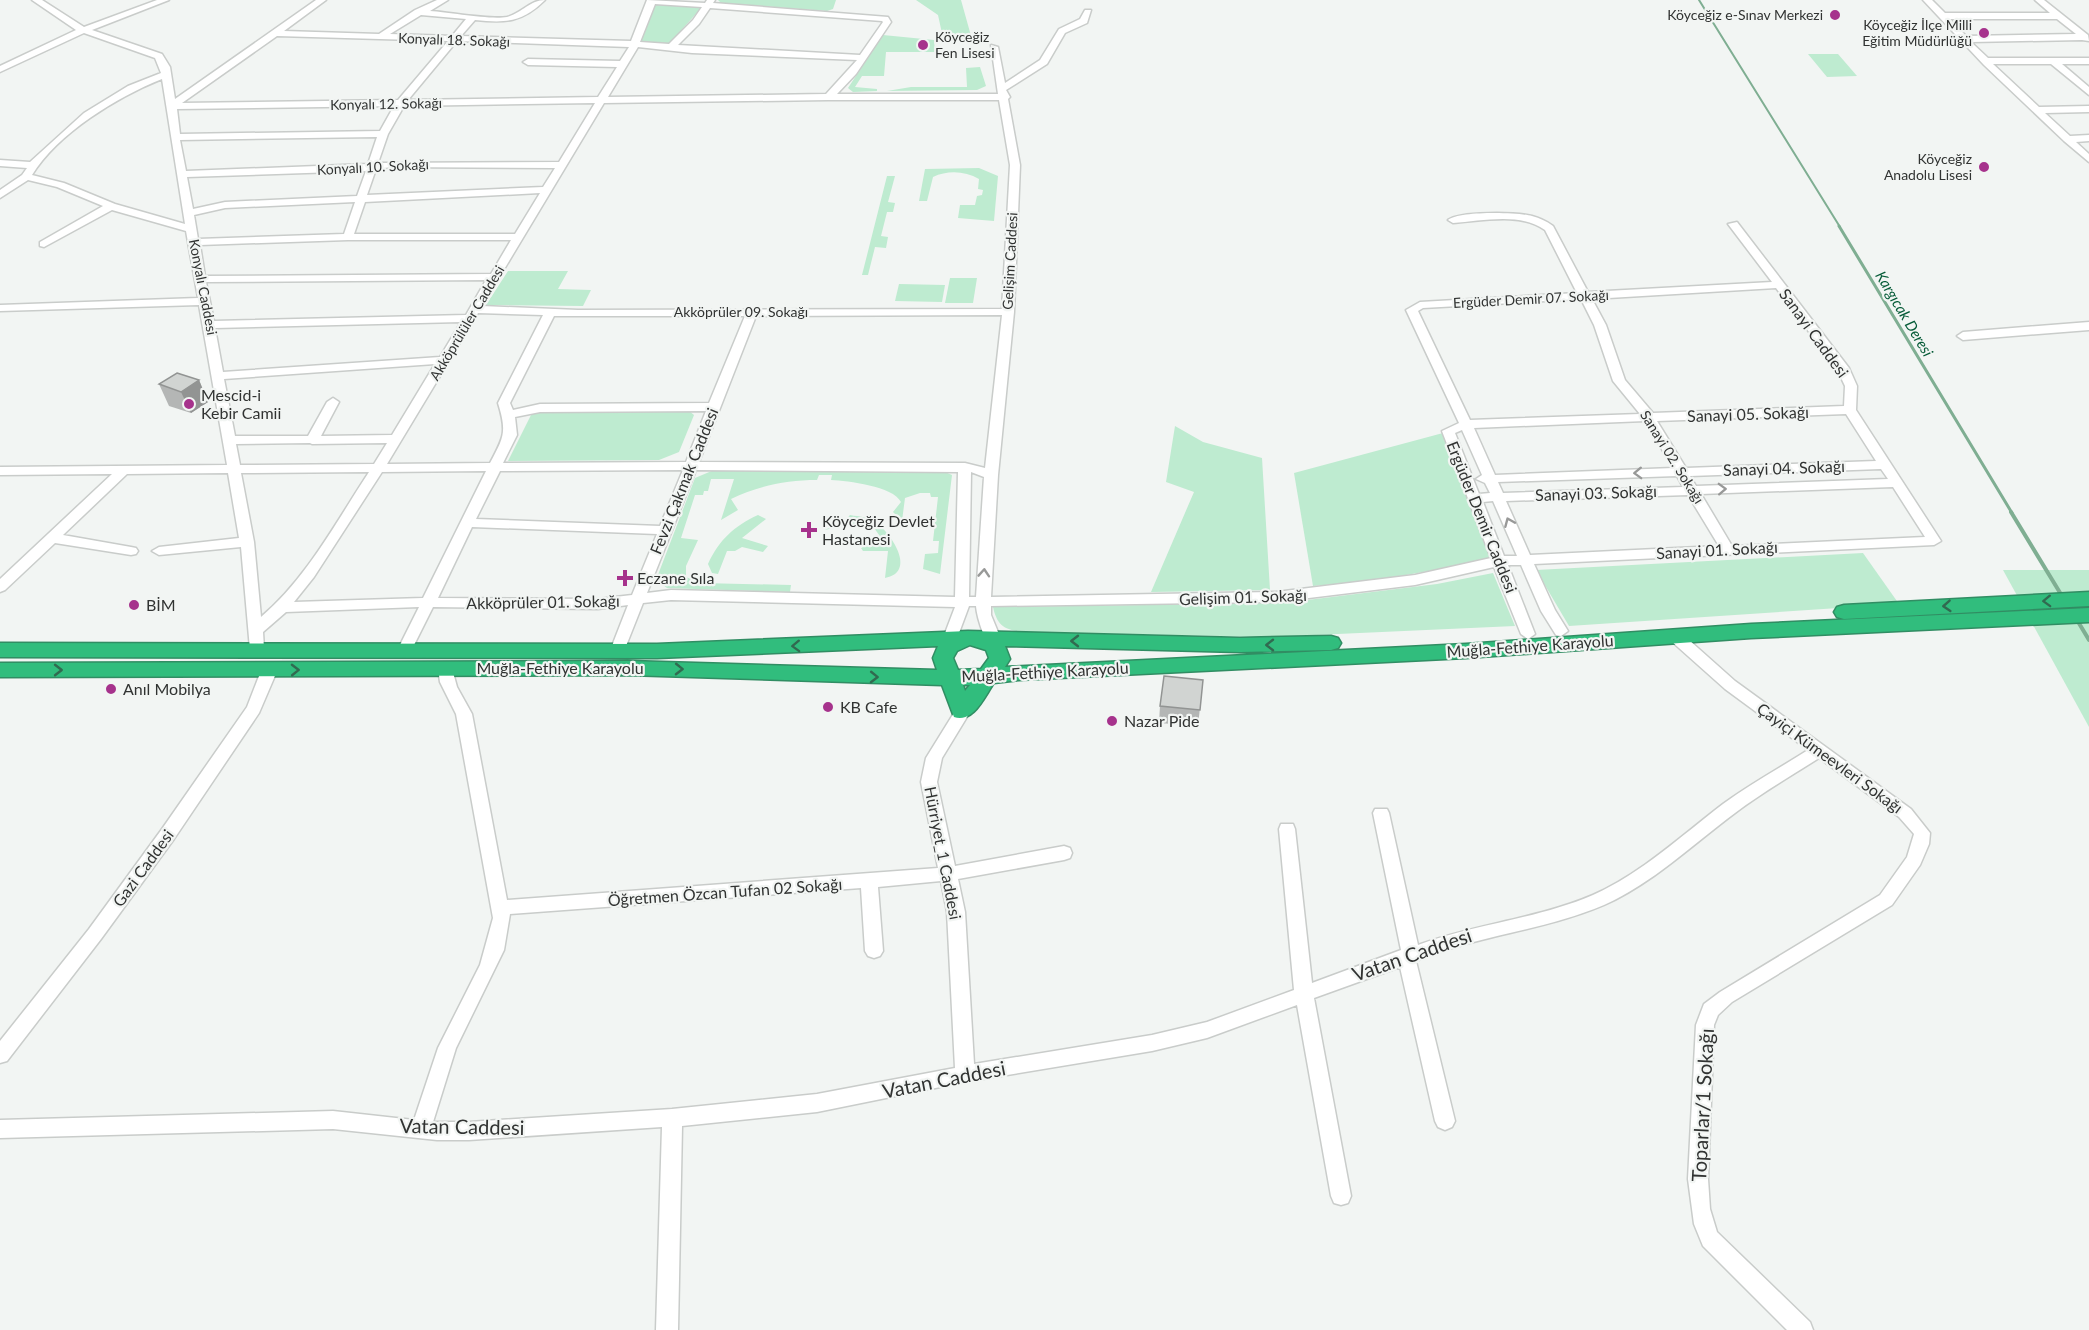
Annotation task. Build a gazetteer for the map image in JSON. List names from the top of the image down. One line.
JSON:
{"streets":{"highway":["Muğla-Fethiye Karayolu"],"street":["Konyalı 18. Sokağı","Konyalı 12. Sokağı","Konyalı 10. Sokağı","Gelişim Caddesi","Konyalı Caddesi","Ergüder Demir 07. Sokağı","Akköprüler 09. Sokağı","Akköprülüler Caddesi","Sanayi Caddesi","Sanayi 05. Sokağı","Sanayi 02. Sokağı","Sanayi 04. Sokağı","Fevzi Çakmak Caddesi","Sanayi 03. Sokağı","Ergüder Demir Caddesi","Sanayi 01. Sokağı","Gelişim 01. Sokağı","Akköprüler 01. Sokağı","Çayiçi Kümeevleri Sokağı","Hürriyet_1 Caddesi","Gazi Caddesi","Öğretmen Özcan Tufan 02 Sokağı","Vatan Caddesi","Toparlar/1 Sokağı"]},"crossings":[["Konyalı 18. Sokağı","Akköprülüler Caddesi"],["Konyalı 12. Sokağı","Gelişim Caddesi"],["Konyalı 12. Sokağı","Konyalı Caddesi"],["Konyalı 12. Sokağı","Akköprülüler Caddesi"],["Konyalı 10. Sokağı","Konyalı Caddesi"],["Konyalı 10. Sokağı","Akköprülüler Caddesi"],["Gelişim Caddesi","Akköprüler 09. Sokağı"],["Gelişim Caddesi","Gelişim 01. Sokağı"],["Gelişim Caddesi","Akköprüler 01. Sokağı"],["Gelişim Caddesi","Muğla-Fethiye Karayolu"],["Konyalı Caddesi","Akköprüler 09. Sokağı"],["Konyalı Caddesi","Akköprülüler Caddesi"],["Konyalı Caddesi","Muğla-Fethiye Karayolu"],["Ergüder Demir 07. Sokağı","Sanayi Caddesi"],["Ergüder Demir 07. Sokağı","Sanayi 05. Sokağı"],["Ergüder Demir 07. Sokağı","Sanayi 02. Sokağı"],["Ergüder Demir 07. Sokağı","Ergüder Demir Caddesi"],["Akköprüler 09. Sokağı","Akköprülüler Caddesi"],["Akköprüler 09. Sokağı","Fevzi Çakmak Caddesi"],["Akköprülüler Caddesi","Akköprüler 01. Sokağı"],["Akköprülüler Caddesi","Muğla-Fethiye Karayolu"],["Sanayi Caddesi","Sanayi 05. Sokağı"],["Sanayi Caddesi","Sanayi 04. Sokağı"],["Sanayi Caddesi","Sanayi 03. Sokağı"],["Sanayi Caddesi","Sanayi 01. Sokağı"],["Sanayi 05. Sokağı","Sanayi 02. Sokağı"],["Sanayi 05. Sokağı","Ergüder Demir Caddesi"],["Sanayi 02. Sokağı","Sanayi 04. Sokağı"],["Sanayi 02. Sokağı","Sanayi 03. Sokağı"],["Sanayi 02. Sokağı","Sanayi 01. Sokağı"],["Sanayi 04. Sokağı","Ergüder Demir Caddesi"],["Fevzi Çakmak Caddesi","Akköprüler 01. Sokağı"],["Fevzi Çakmak Caddesi","Muğla-Fethiye Karayolu"],["Sanayi 03. Sokağı","Ergüder Demir Caddesi"],["Ergüder Demir Caddesi","Sanayi 01. Sokağı"],["Ergüder Demir Caddesi","Gelişim 01. Sokağı"],["Ergüder Demir Caddesi","Muğla-Fethiye Karayolu"],["Sanayi 01. Sokağı","Gelişim 01. Sokağı"],["Gelişim 01. Sokağı","Akköprüler 01. Sokağı"],["Muğla-Fethiye Karayolu","Çayiçi Kümeevleri Sokağı"],["Muğla-Fethiye Karayolu","Gazi Caddesi"],["Çayiçi Kümeevleri Sokağı","Vatan Caddesi"],["Çayiçi Kümeevleri Sokağı","Toparlar/1 Sokağı"],["Hürriyet_1 Caddesi","Öğretmen Özcan Tufan 02 Sokağı"],["Hürriyet_1 Caddesi","Vatan Caddesi"]],"one_way":["Sanayi 04. Sokağı","Sanayi 03. Sokağı"],"water":["Kargıcak Deresi"],"places":{"other":["Köyceğiz e-Sınav Merkezi","Köyceğiz İlçe Milli Eğitim Müdürlüğü","Köyceğiz Fen Lisesi","Köyceğiz Anadolu Lisesi","Mescid-i Kebir Camii","BİM","Anıl Mobilya","KB Cafe","Nazar Pide"],"health":["Köyceğiz Devlet Hastanesi","Eczane Sıla"]}}
